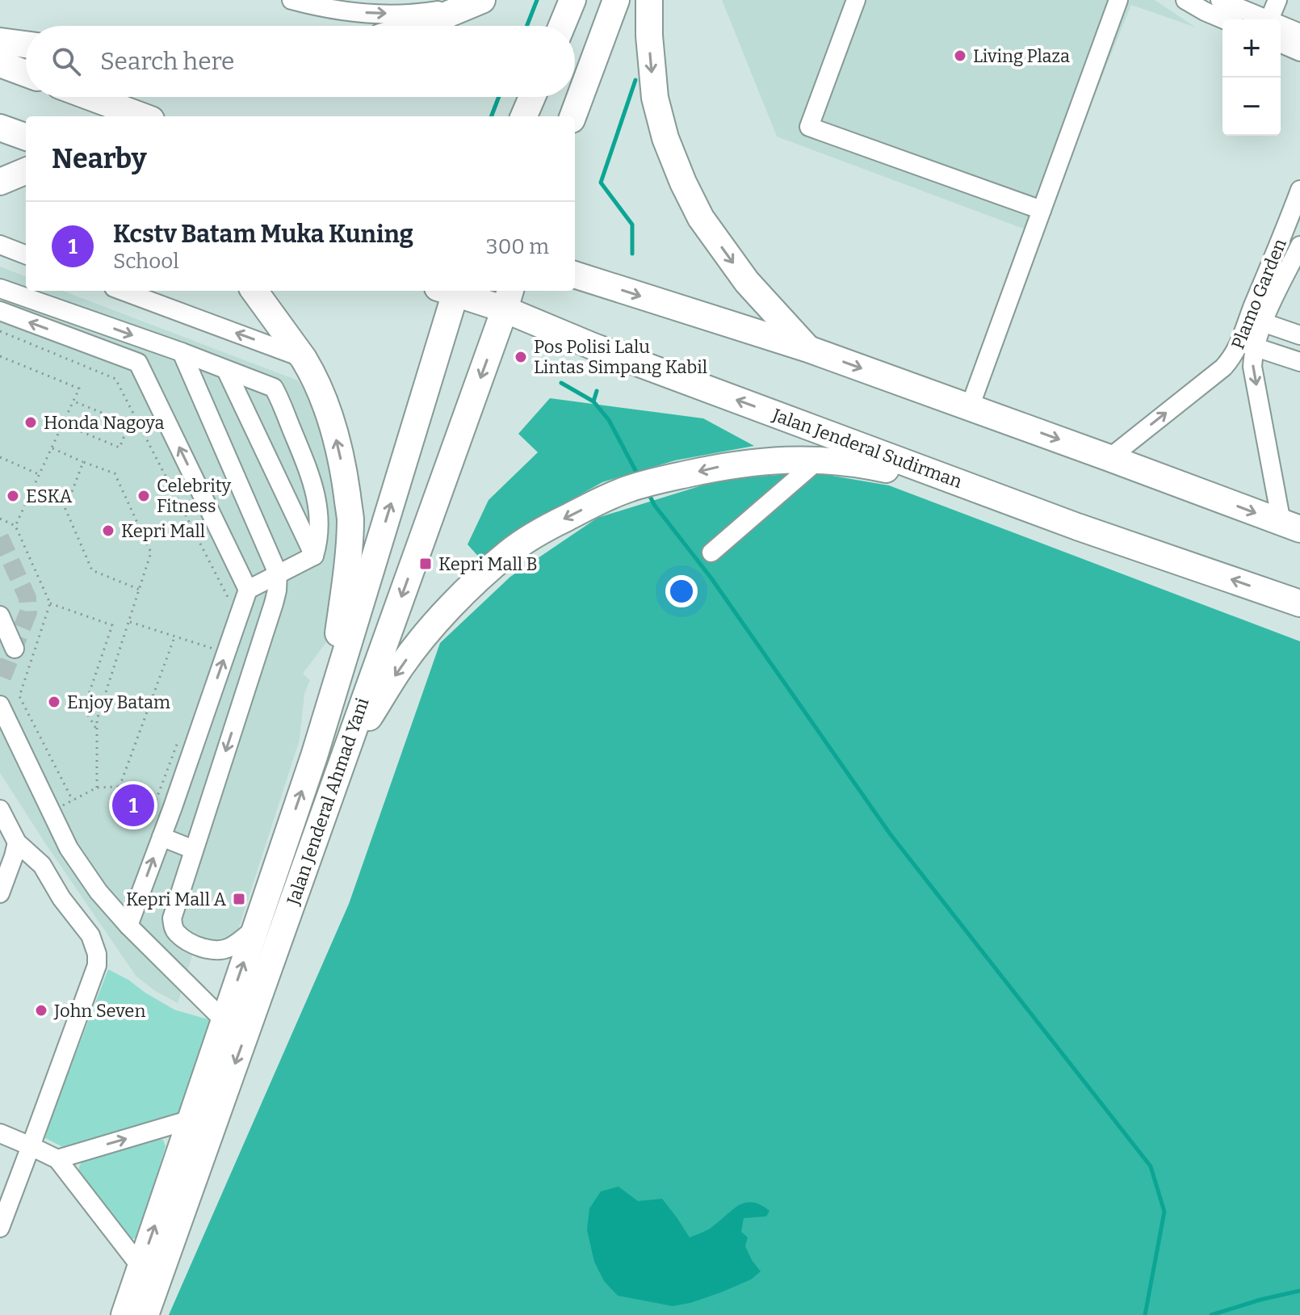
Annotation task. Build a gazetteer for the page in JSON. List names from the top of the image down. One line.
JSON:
{"streets":{"highway":["Jalan Jenderal Sudirman","Jalan Jenderal Ahmad Yani"],"street":["Plamo Garden"]},"crossings":[["Jalan Jenderal Sudirman","Jalan Jenderal Ahmad Yani"]],"places":{"other":["Living Plaza","Pos Polisi Lalu Lintas Simpang Kabil","Honda Nagoya","ESKA","Celebrity Fitness","Kepri Mall","Enjoy Batam","John Seven"],"transit":["Kepri Mall B","Kepri Mall A"]},"page":{"map_buttons":["+","−"],"search":"Search here","heading":"Nearby","list":[{"mark":"1","name":"Kcstv Batam Muka Kuning","note":"School","value":"300 m"}],"pins":"1"}}
